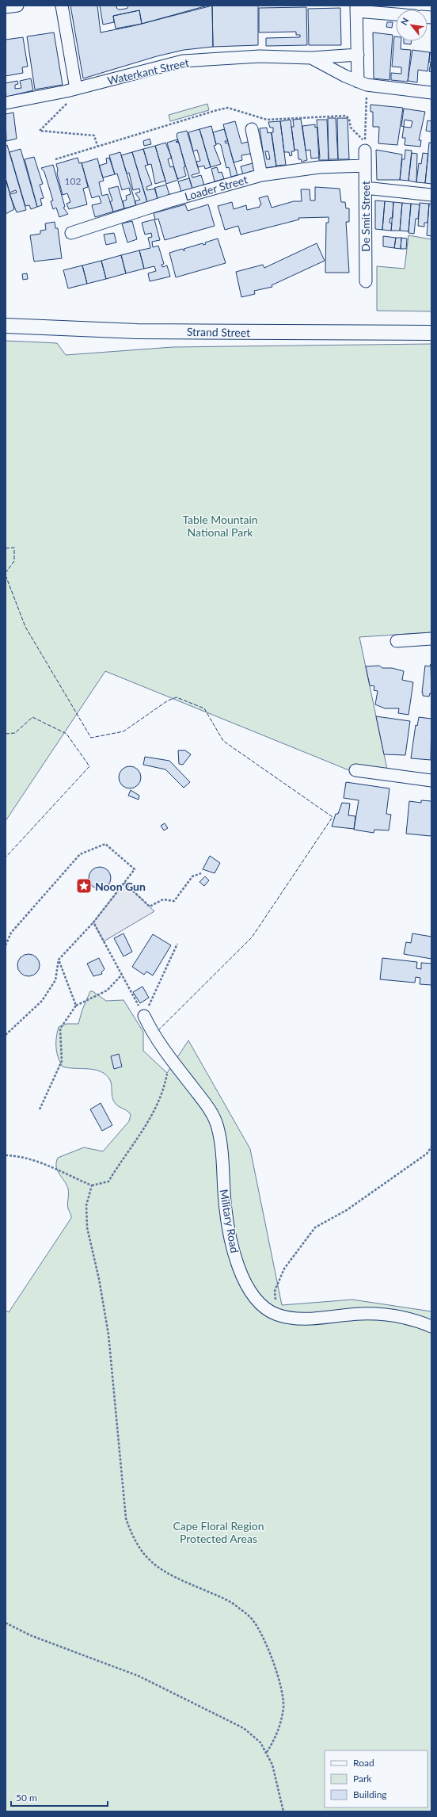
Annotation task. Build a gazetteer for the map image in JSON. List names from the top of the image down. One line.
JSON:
{"streets":{"street":["Waterkant Street","Loader Street","De Smit Street","Strand Street","Military Road"]},"crossings":[["Loader Street","De Smit Street"]],"parks":["Table Mountain National Park","Cape Floral Region Protected Areas"],"places":{"place":["Noon Gun"]},"house_numbers":["102"],"legend":["Road","Park","Building"],"scale_bar":"50 m","north":"top left"}
